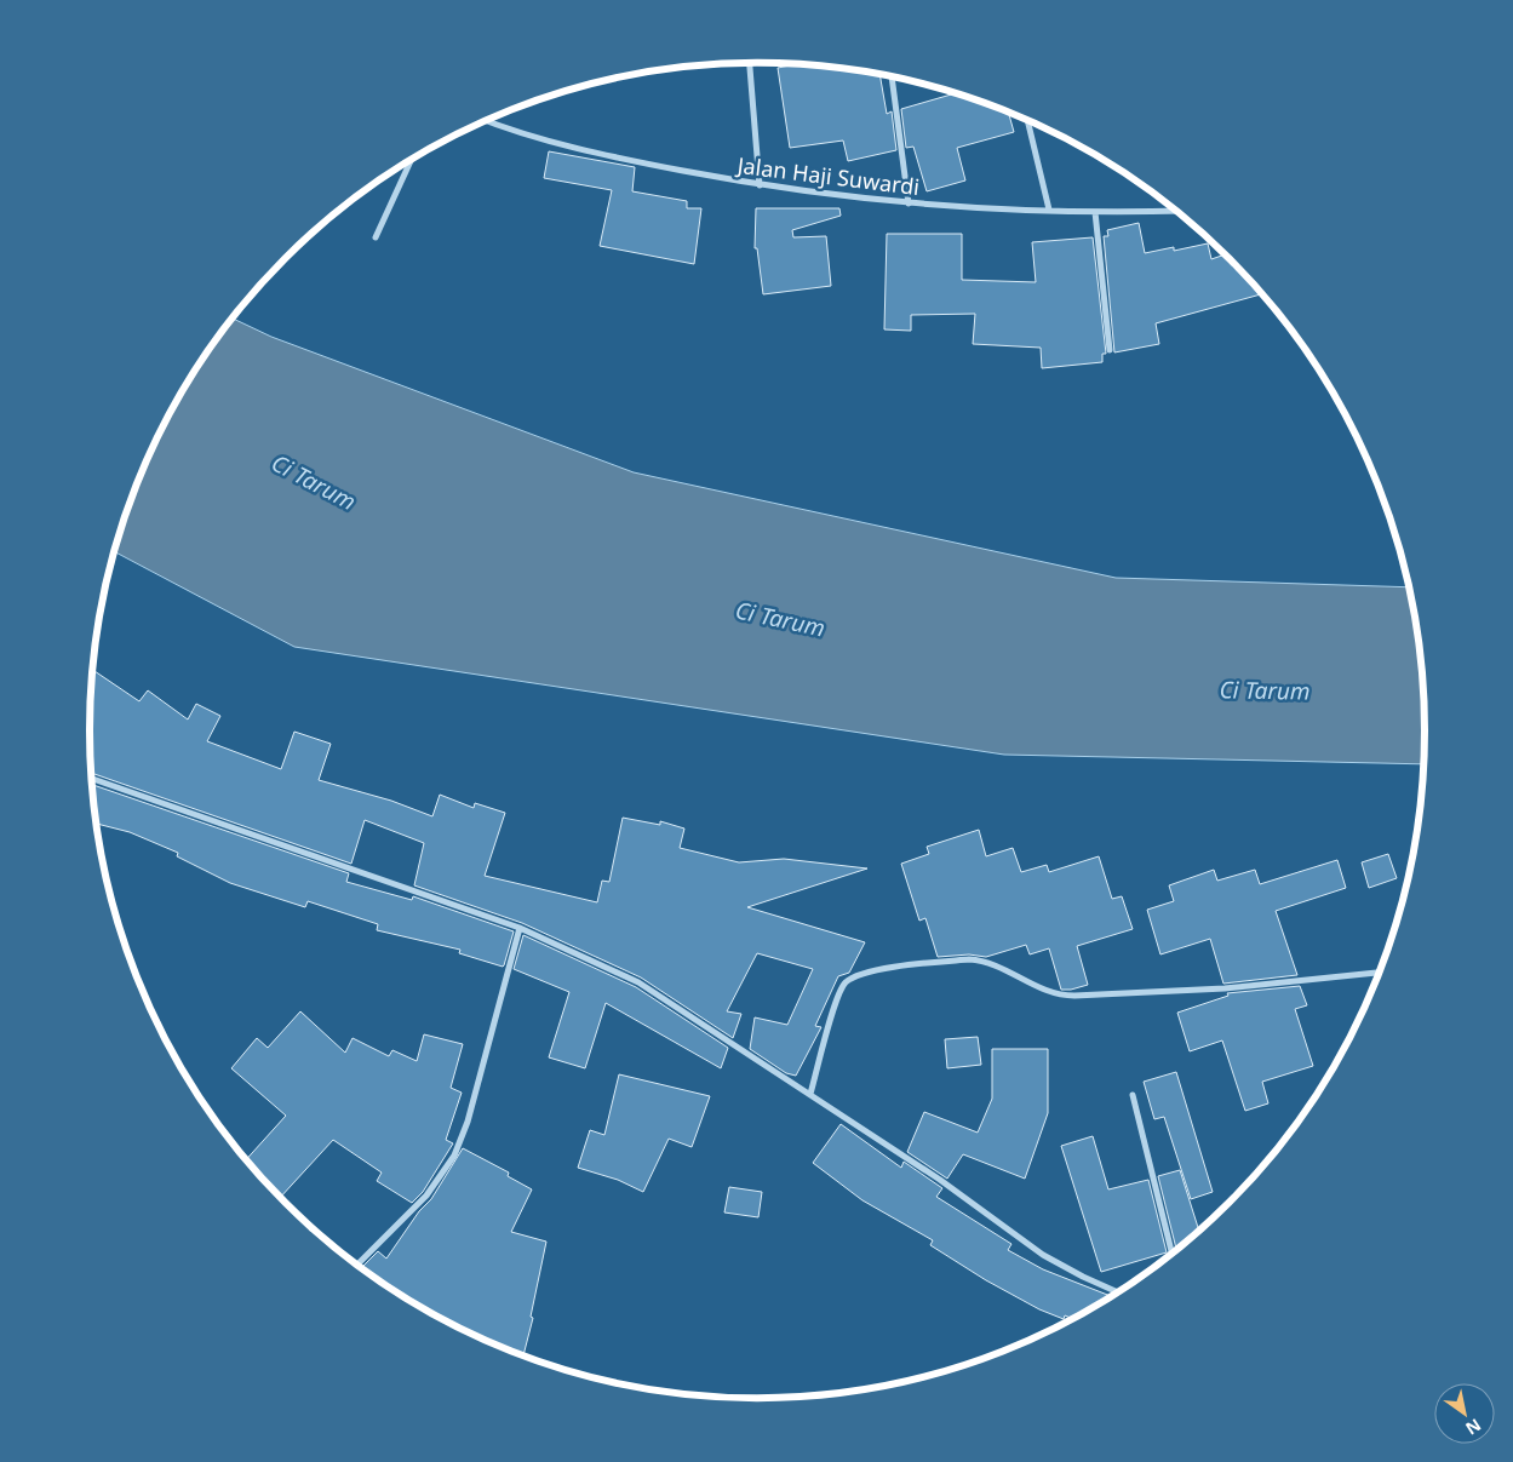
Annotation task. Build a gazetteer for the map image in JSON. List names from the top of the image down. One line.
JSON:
{"streets":{"street":["Jalan Haji Suwardi"]},"water":["Ci Tarum"],"north":"bottom right"}
